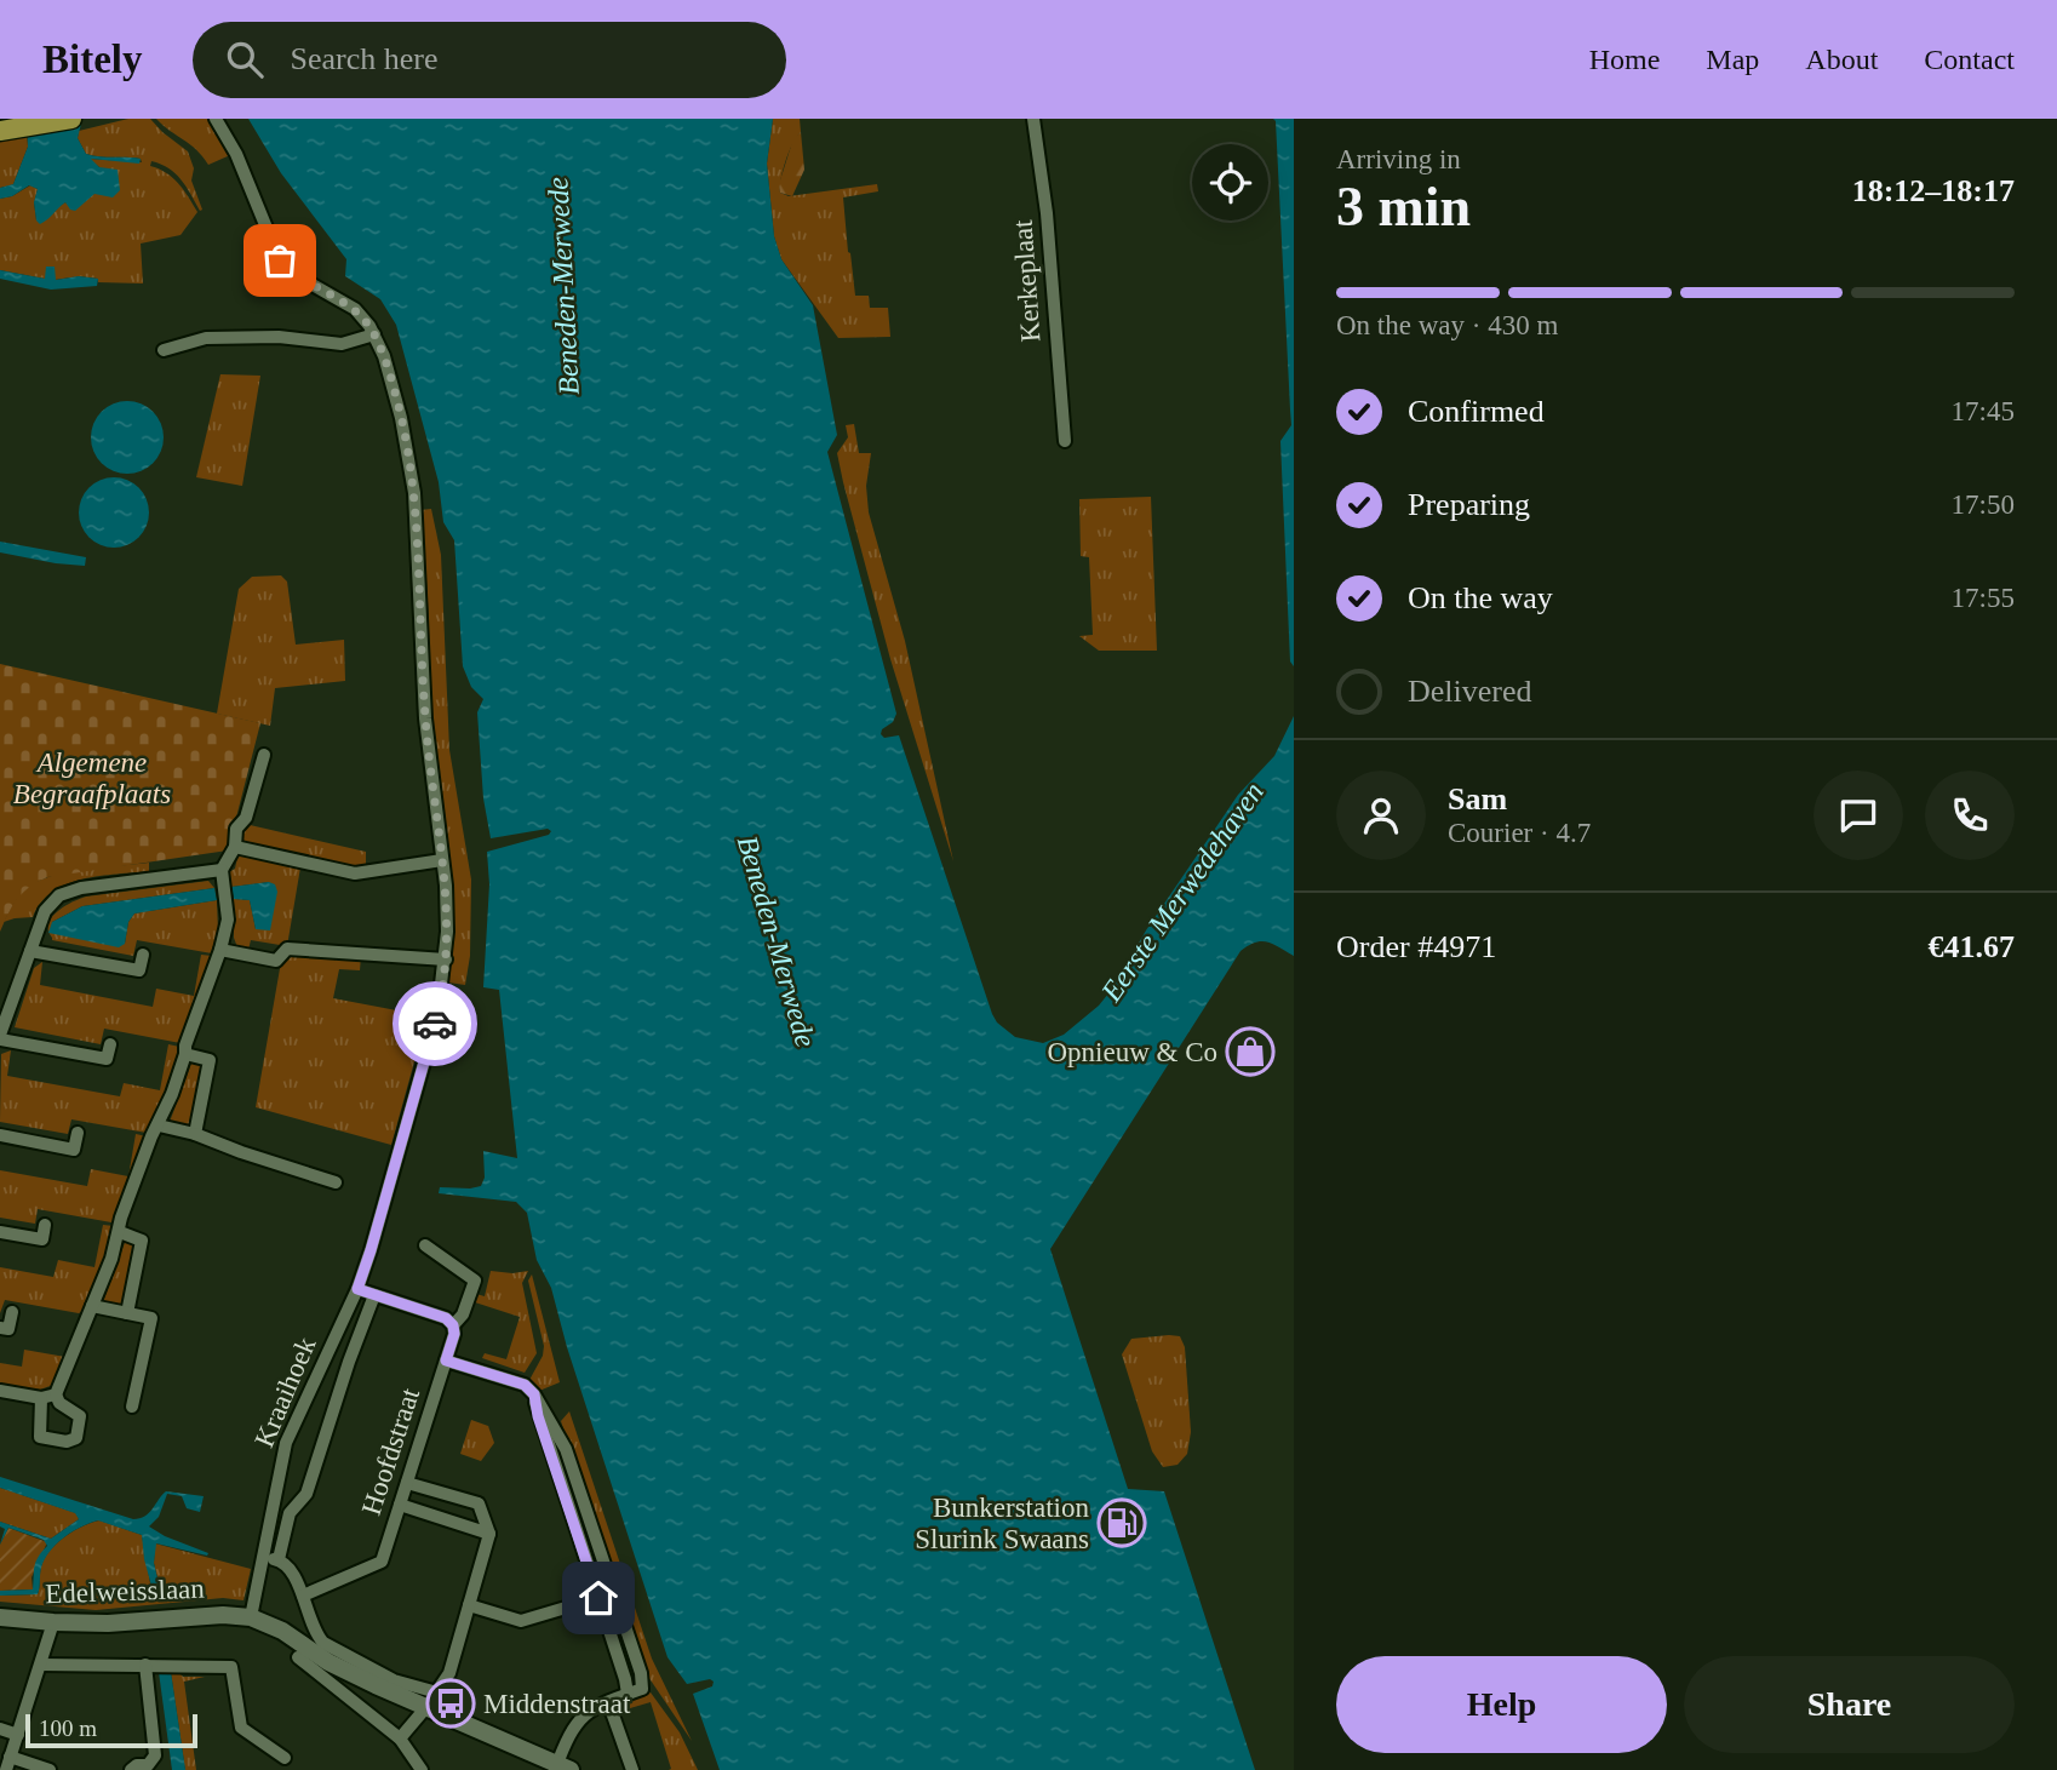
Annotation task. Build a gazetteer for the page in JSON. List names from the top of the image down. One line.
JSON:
{"streets":{"street":["Kerkeplaat","Kraaihoek","Hoofdstraat","Edelweisslaan"]},"crossings":[["Kraaihoek","Edelweisslaan"]],"water":["Beneden-Merwede","Eerste Merwedehaven"],"parks":["Algemene Begraafplaats"],"places":{"shop":["Opnieuw & Co"],"fuel station":["Bunkerstation Slurink Swaans"],"bus stop":["Middenstraat"]},"scale_bar":"100 m","page":{"header":"Bitely","search":"Search here","nav":["Home","Map","About","Contact"],"heading":["3 min","Arriving in","18:12–18:17"],"panel":["Sam","Courier · 4.7","Order #4971","€41.67"],"bar":"On the way · 430 m","list":[["Confirmed","17:45"],["Preparing","17:50"],["On the way","17:55"],"Delivered"],"buttons":["Help","Share"],"scale":"100 m"}}
